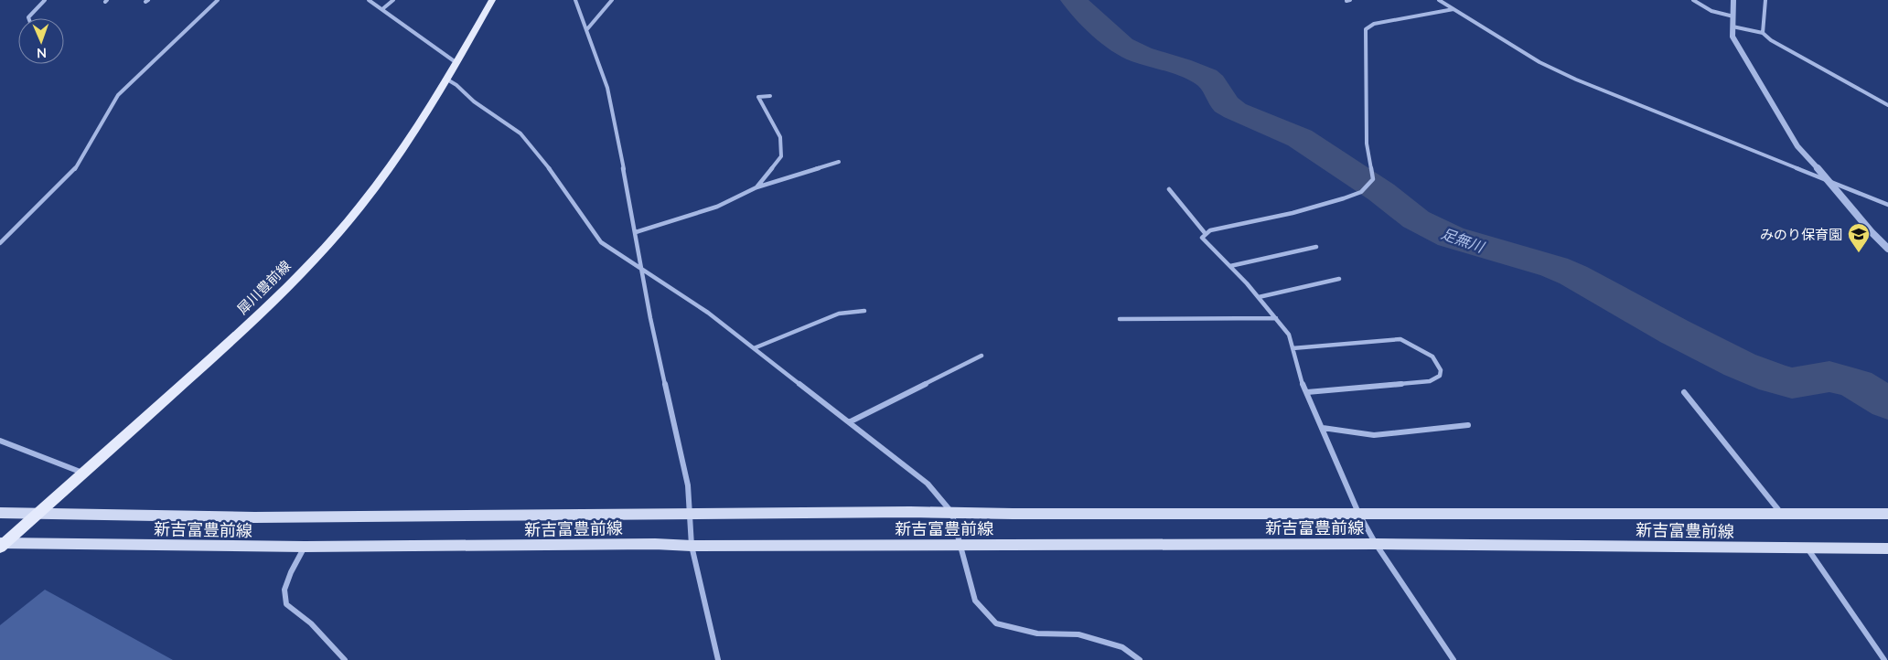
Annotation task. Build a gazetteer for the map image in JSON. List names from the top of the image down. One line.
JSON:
{"streets":{"main road":["犀川豊前線","新吉富豊前線"]},"crossings":[["犀川豊前線","新吉富豊前線"]],"water":["足無川"],"places":{"school or university":["みのり保育園"]},"north":"bottom"}
